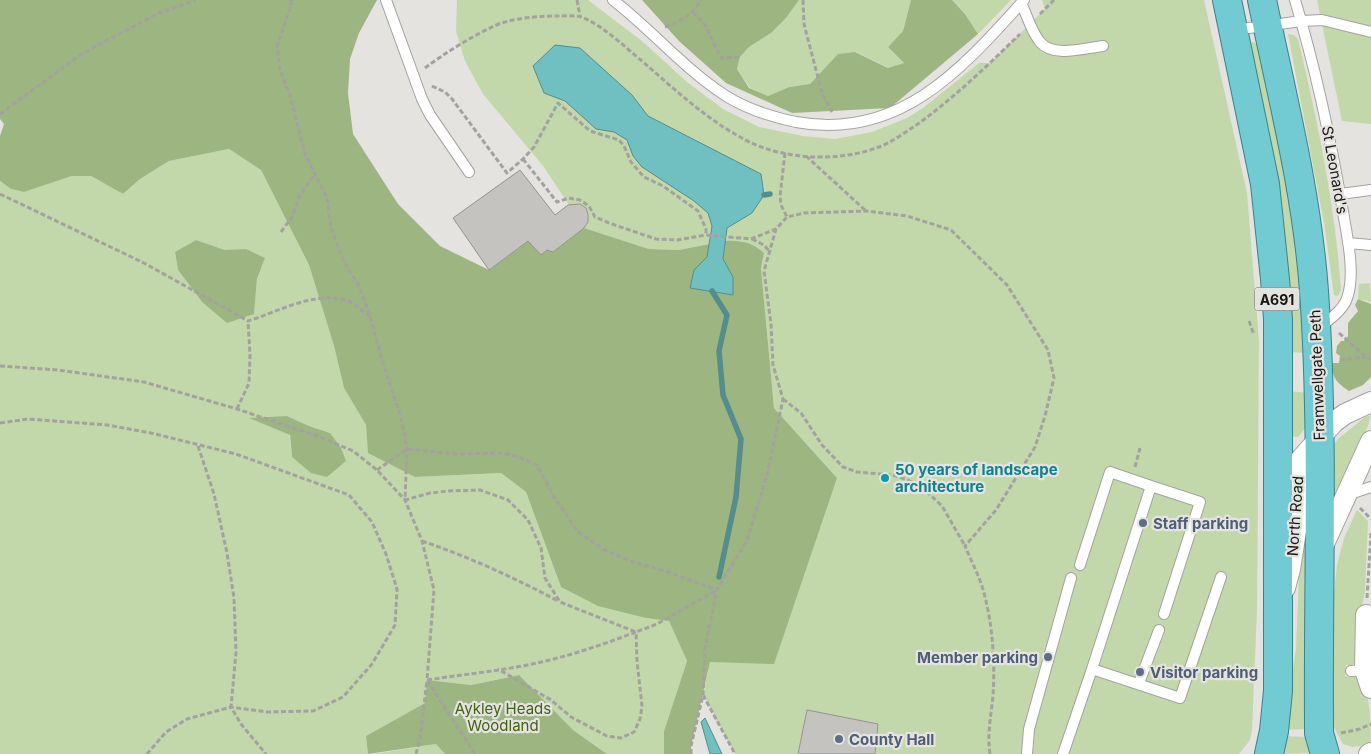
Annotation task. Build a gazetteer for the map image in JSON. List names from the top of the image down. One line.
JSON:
{"streets":{"highway":["A691","Framwellgate Peth"],"street":["North Road"],"lane":["St Leonard's"]},"crossings":[["St Leonard's","Framwellgate Peth"],["A691","North Road"],["Framwellgate Peth","North Road"]],"parks":["Aykley Heads Woodland"],"places":["50 years of landscape architecture","Staff parking","Member parking","Visitor parking","County Hall"]}
